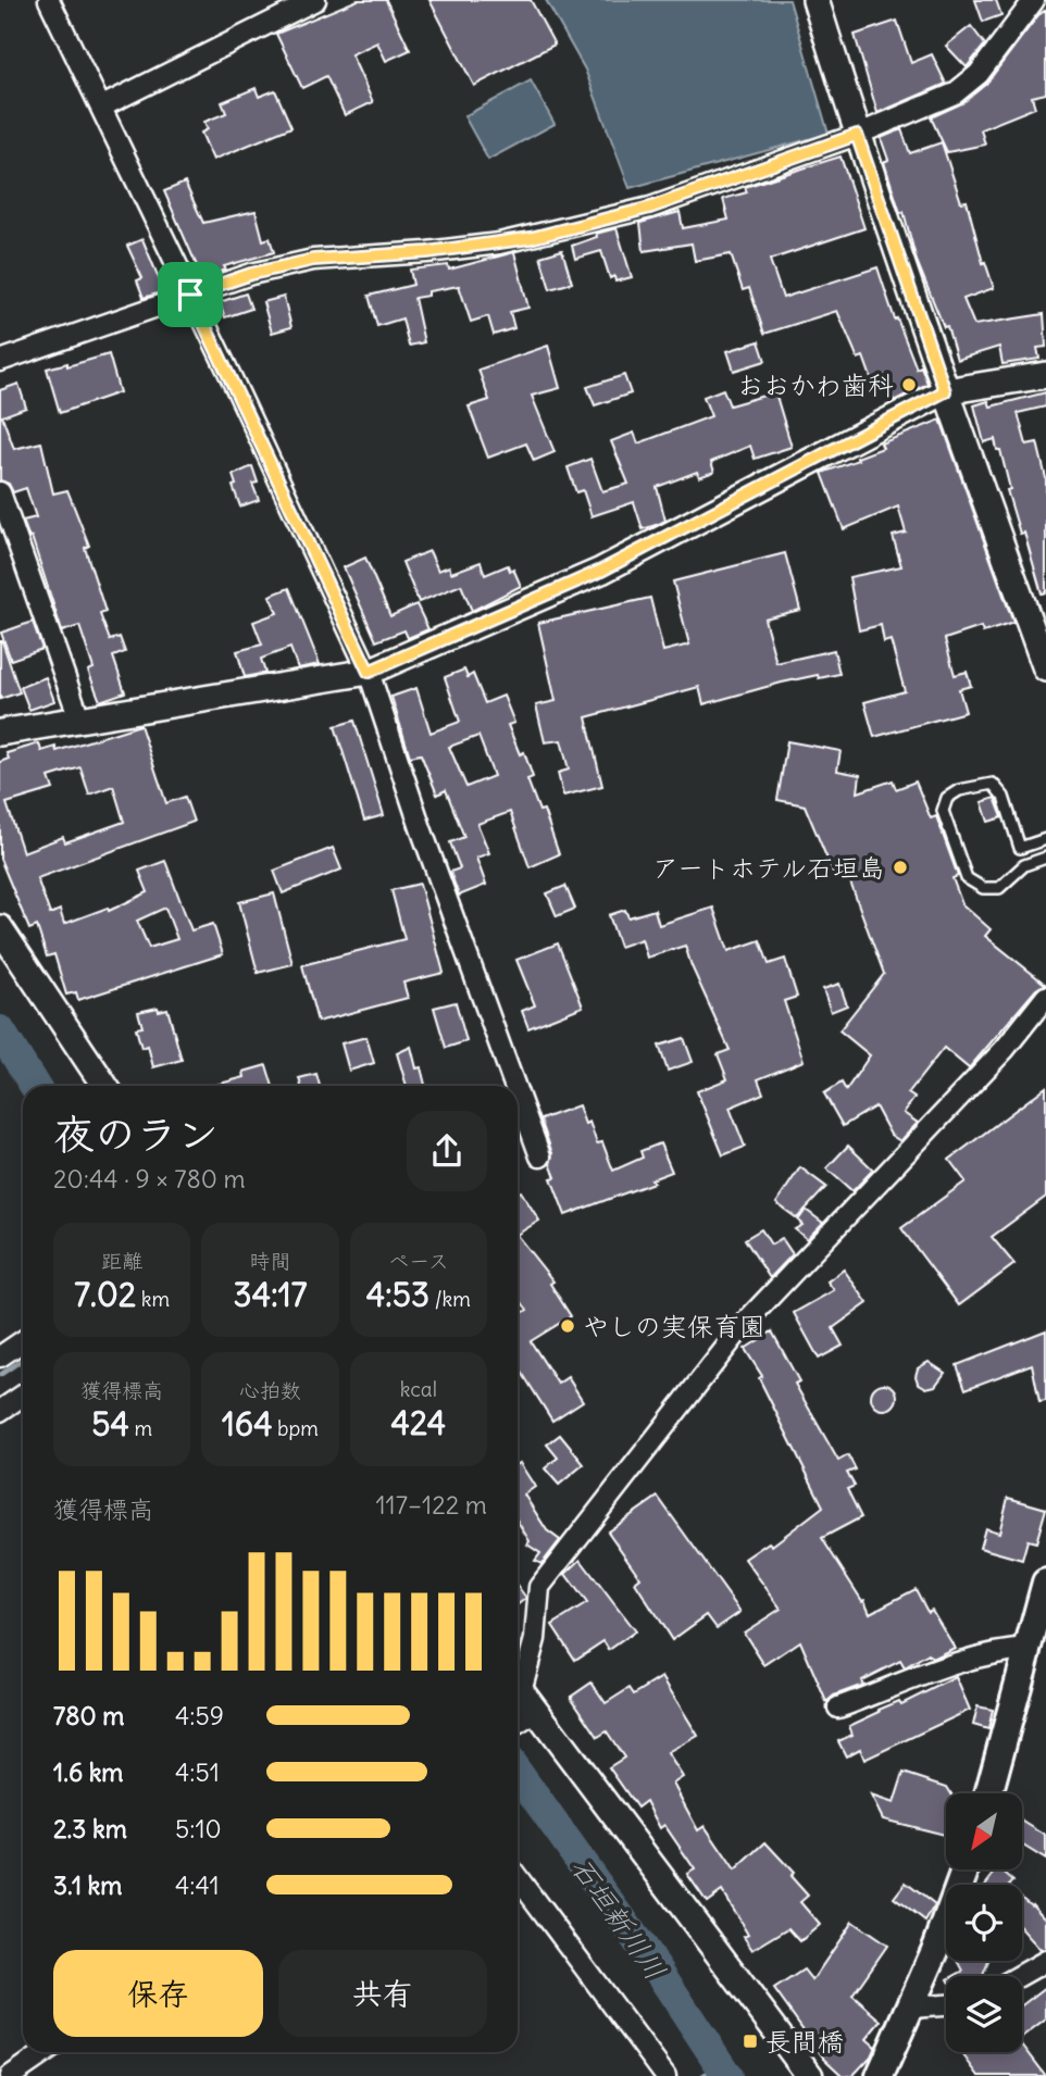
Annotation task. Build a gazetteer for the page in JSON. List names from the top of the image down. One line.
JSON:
{"water":["石垣新川川"],"places":{"other":["おおかわ歯科","アートホテル石垣島","やしの実保育園"],"transit":["長間橋"]},"north":"bottom left","page":{"heading":["夜のラン","20:44 · 9 × 780 m"],"stats":[["距離","7.02 km"],["時間","34:17"],["ペース","4:53 /km"],["獲得標高","54 m"],["心拍数","164 bpm"],["kcal","424"]],"chart":["獲得標高","117–122 m"],"list":[{"name":"780 m","note":"4:59"},{"name":"1.6 km","note":"4:51"},{"name":"2.3 km","note":"5:10"},{"name":"3.1 km","note":"4:41"}],"buttons":["保存","共有"]}}
